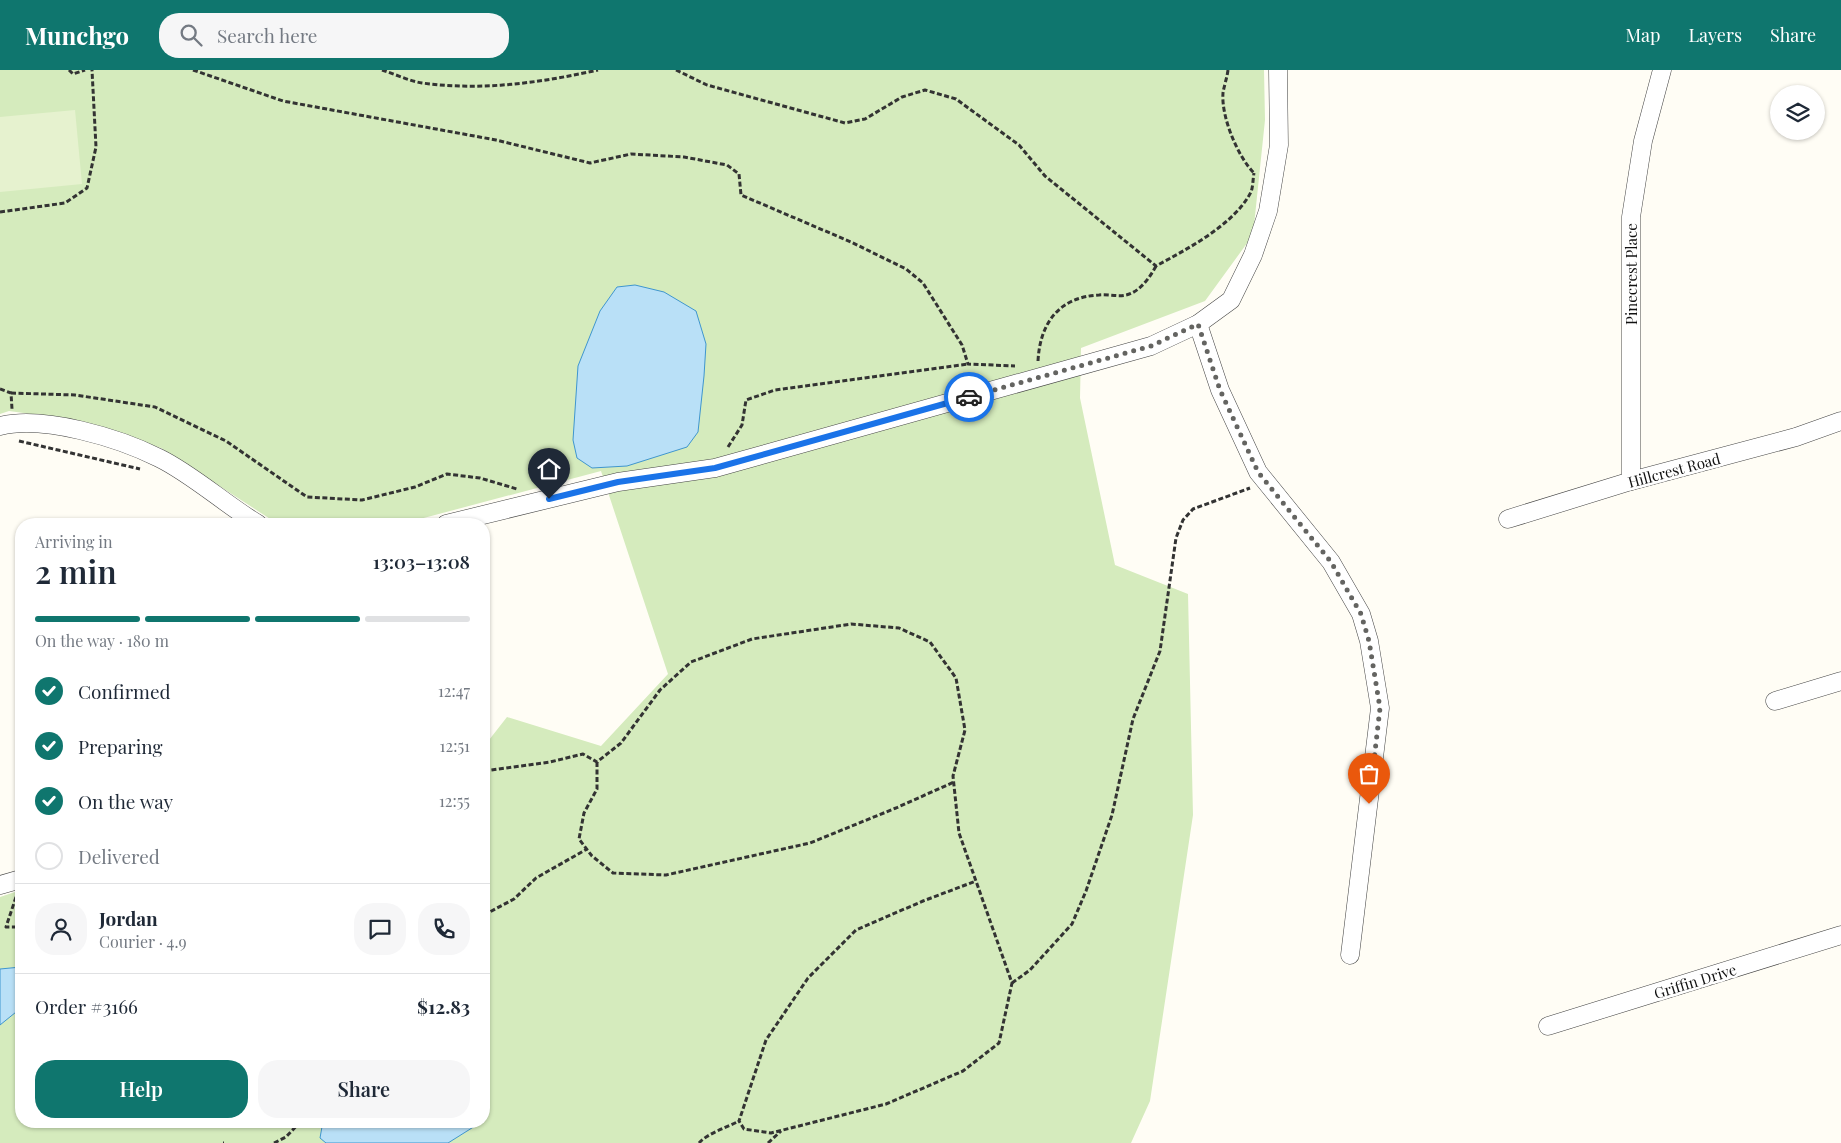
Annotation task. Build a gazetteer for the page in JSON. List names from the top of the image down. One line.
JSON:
{"streets":{"street":["Pinecrest Place","Hillcrest Road","Griffin Drive"]},"crossings":[["Pinecrest Place","Hillcrest Road"]],"page":{"header":"Munchgo","search":"Search here","nav":["Map","Layers","Share"],"heading":["2 min","Arriving in","13:03–13:08"],"panel":["Jordan","Courier · 4.9","Order #3166","$12.83"],"bar":"On the way · 180 m","list":[["Confirmed","12:47"],["Preparing","12:51"],["On the way","12:55"],"Delivered"],"buttons":["Help","Share"]}}
